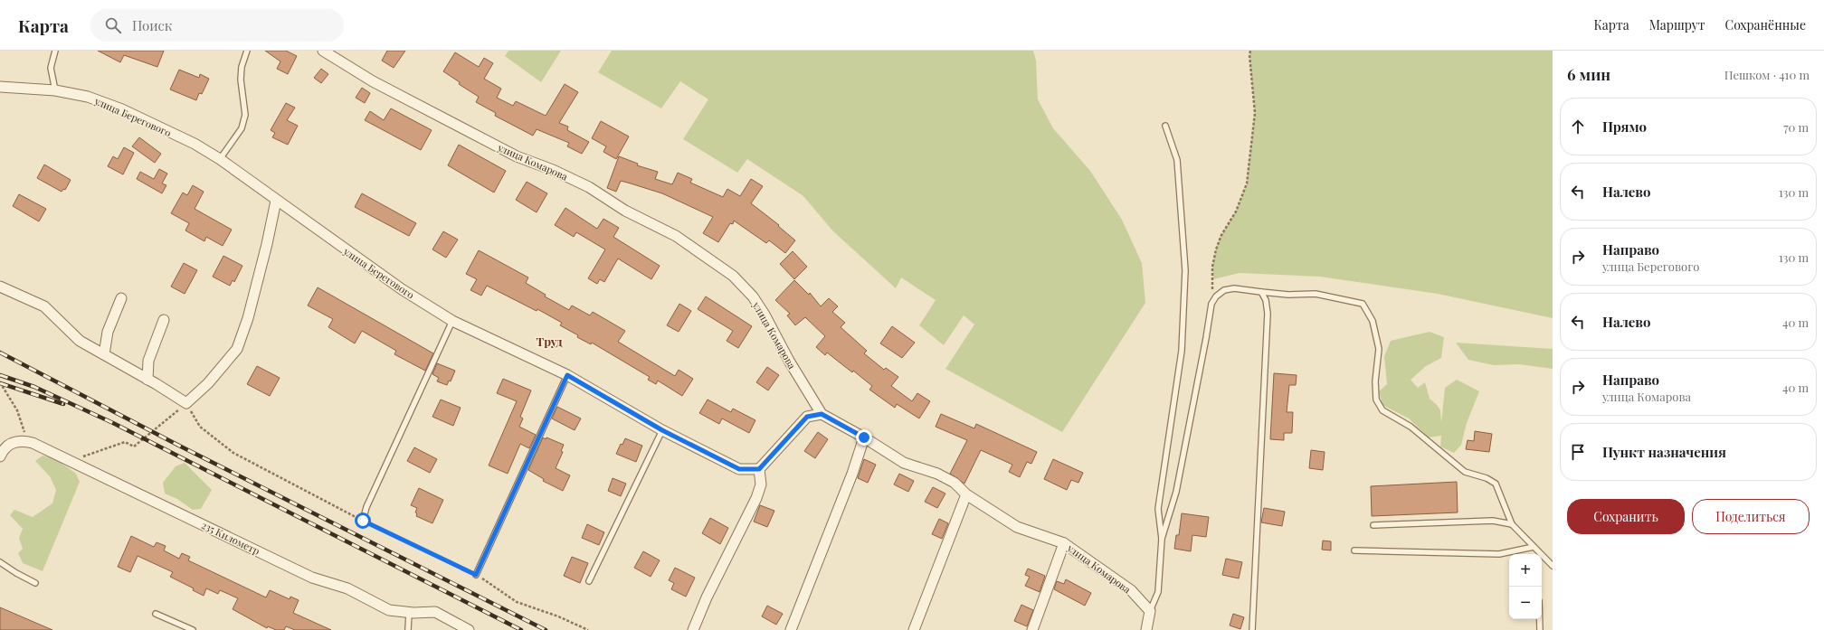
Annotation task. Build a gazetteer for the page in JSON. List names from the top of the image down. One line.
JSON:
{"streets":{"street":["улица Берегового","улица Комарова","235 Километр"]},"districts":["Труд"],"page":{"header":"Карта","search":"Поиск","nav":["Карта","Маршрут","Сохранённые"],"heading":["6 мин","Пешком · 410 m"],"list":[["Прямо","70 m"],["Налево","130 m"],["Направо","улица Берегового","130 m"],["Налево","40 m"],["Направо","улица Комарова","40 m"],"Пункт назначения"],"buttons":["Сохранить","Поделиться"],"map_buttons":["+","−"]}}
